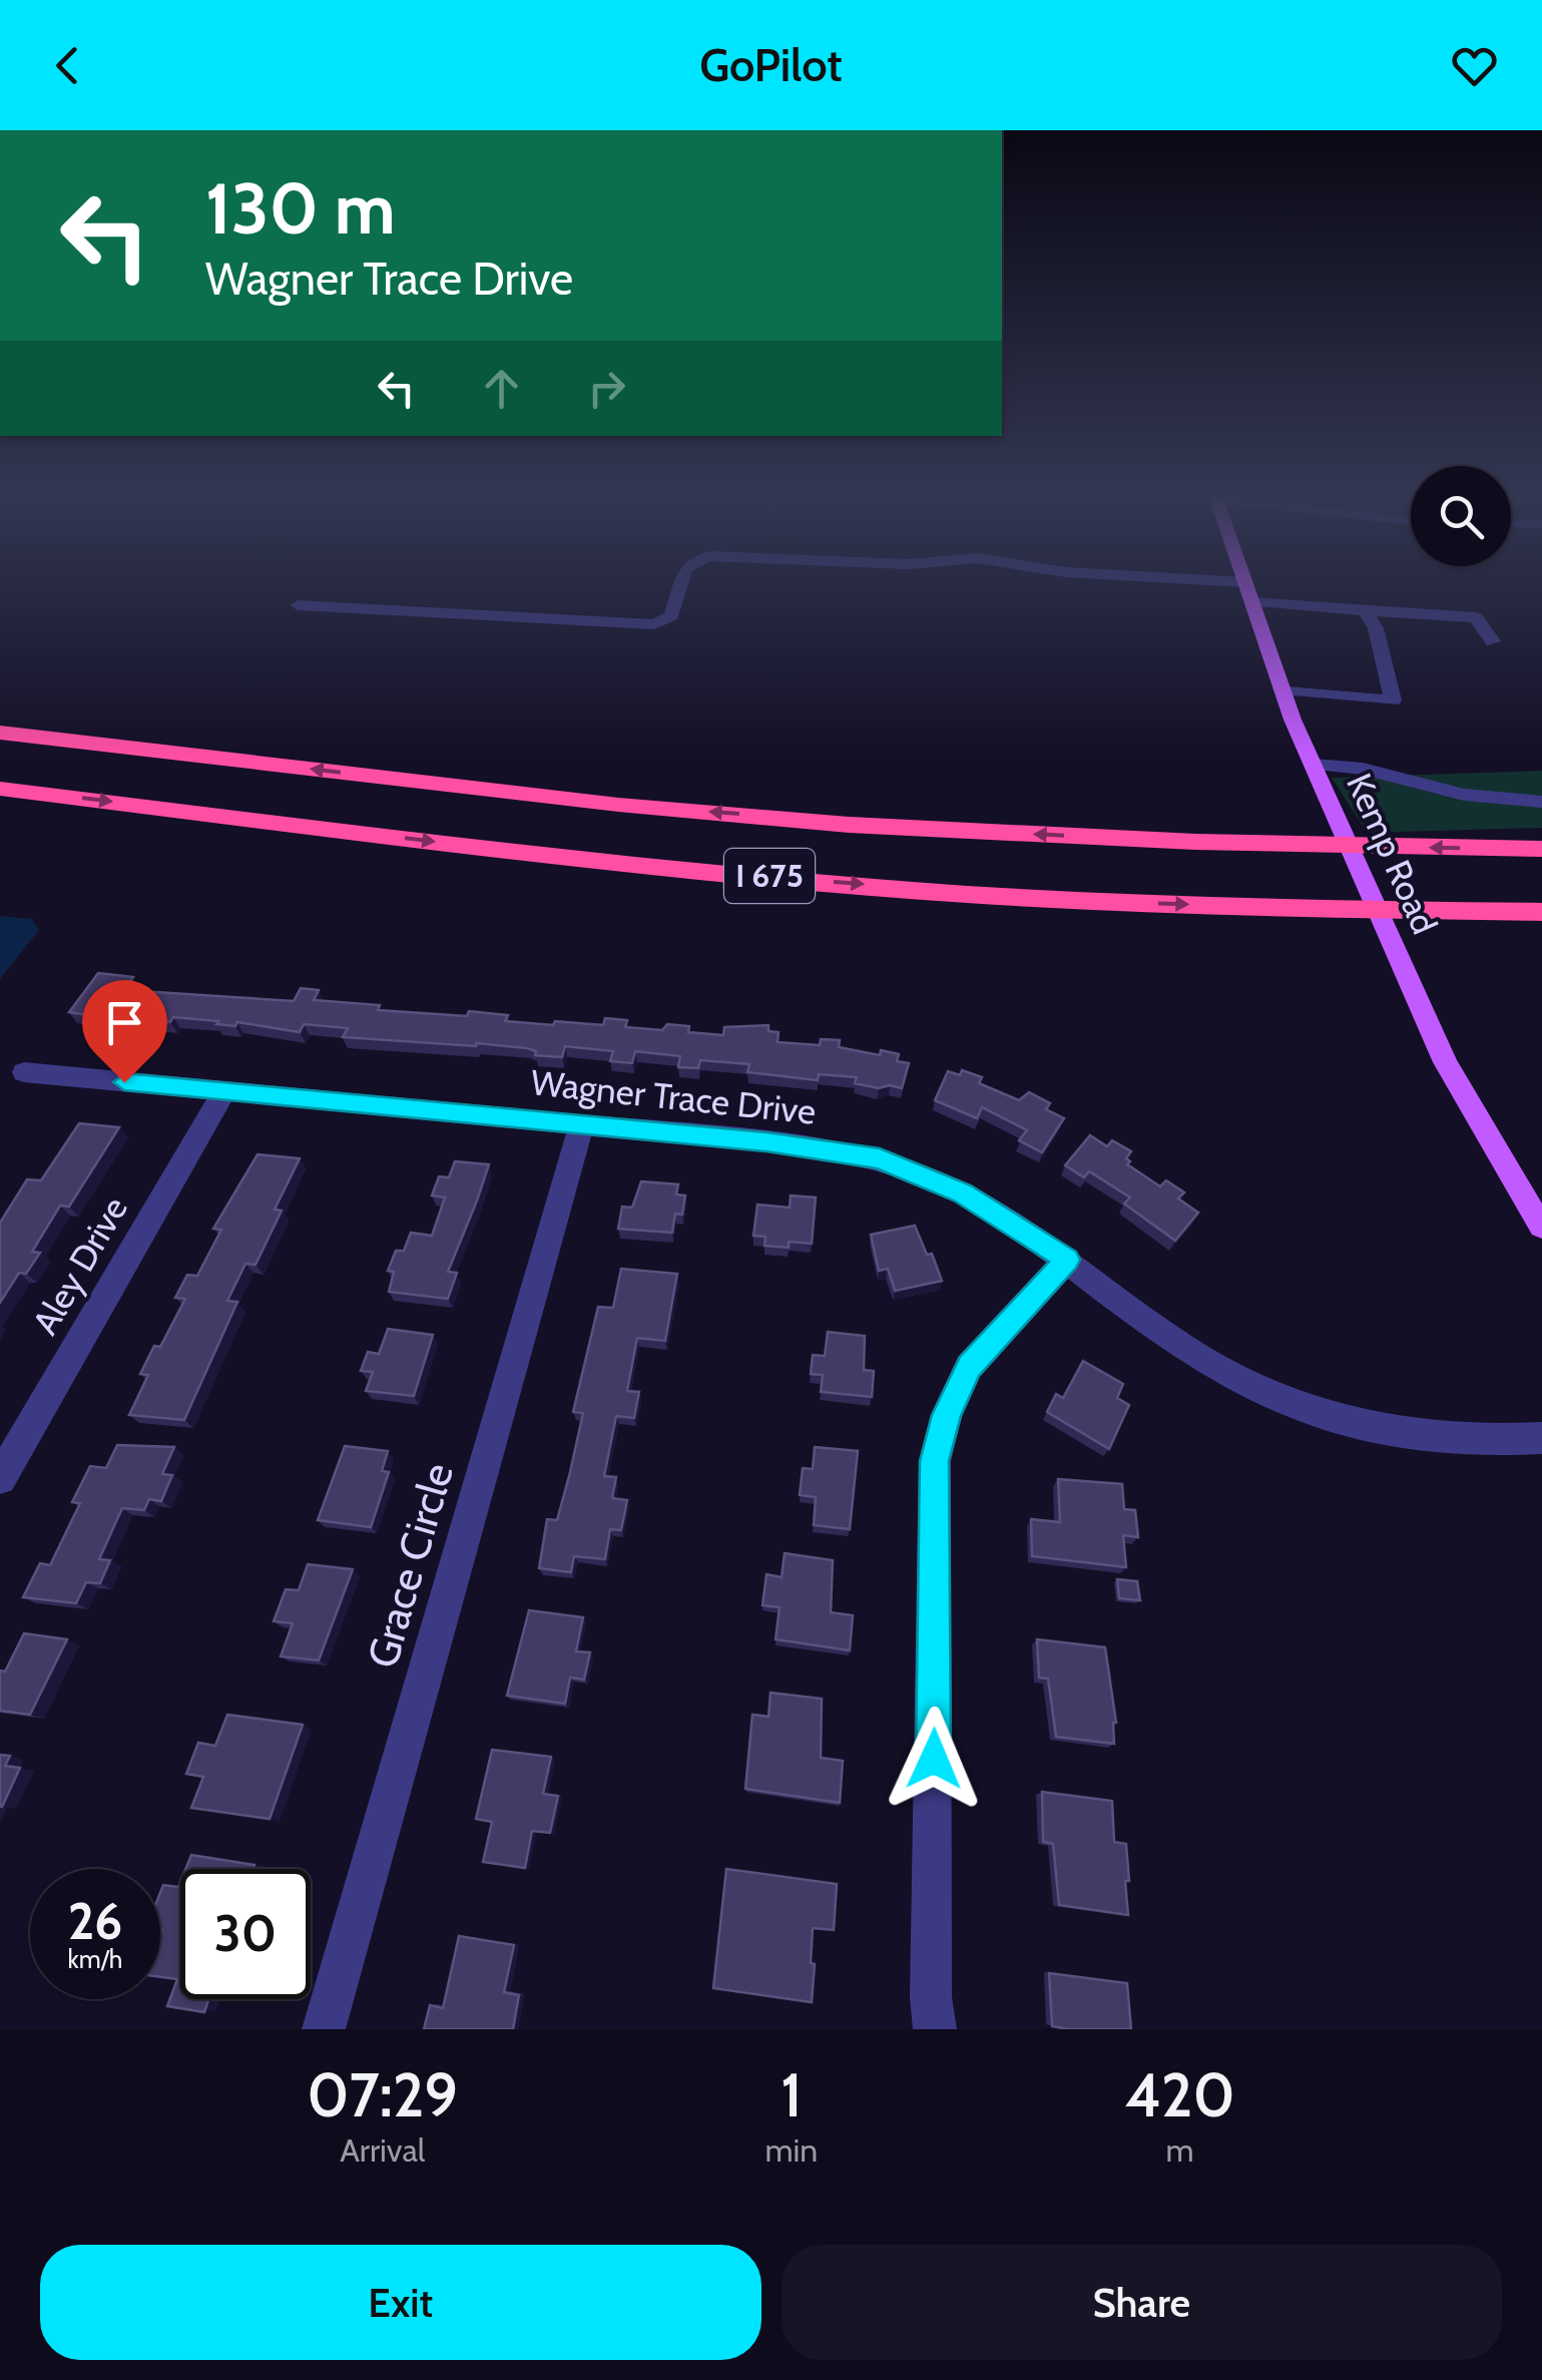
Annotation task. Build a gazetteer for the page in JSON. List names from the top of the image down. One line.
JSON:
{"streets":{"highway":["I 675"],"main road":["Kemp Road"],"street":["Wagner Trace Drive","Aley Drive","Grace Circle"]},"crossings":[["Wagner Trace Drive","Aley Drive"],["Wagner Trace Drive","Grace Circle"]],"page":{"header":"GoPilot","turn":["130 m","Wagner Trace Drive"],"speed":"26 km/h","limit":"30","eta":["07:29","Arrival","1","min","420","m"],"buttons":["Exit","Share"]}}
